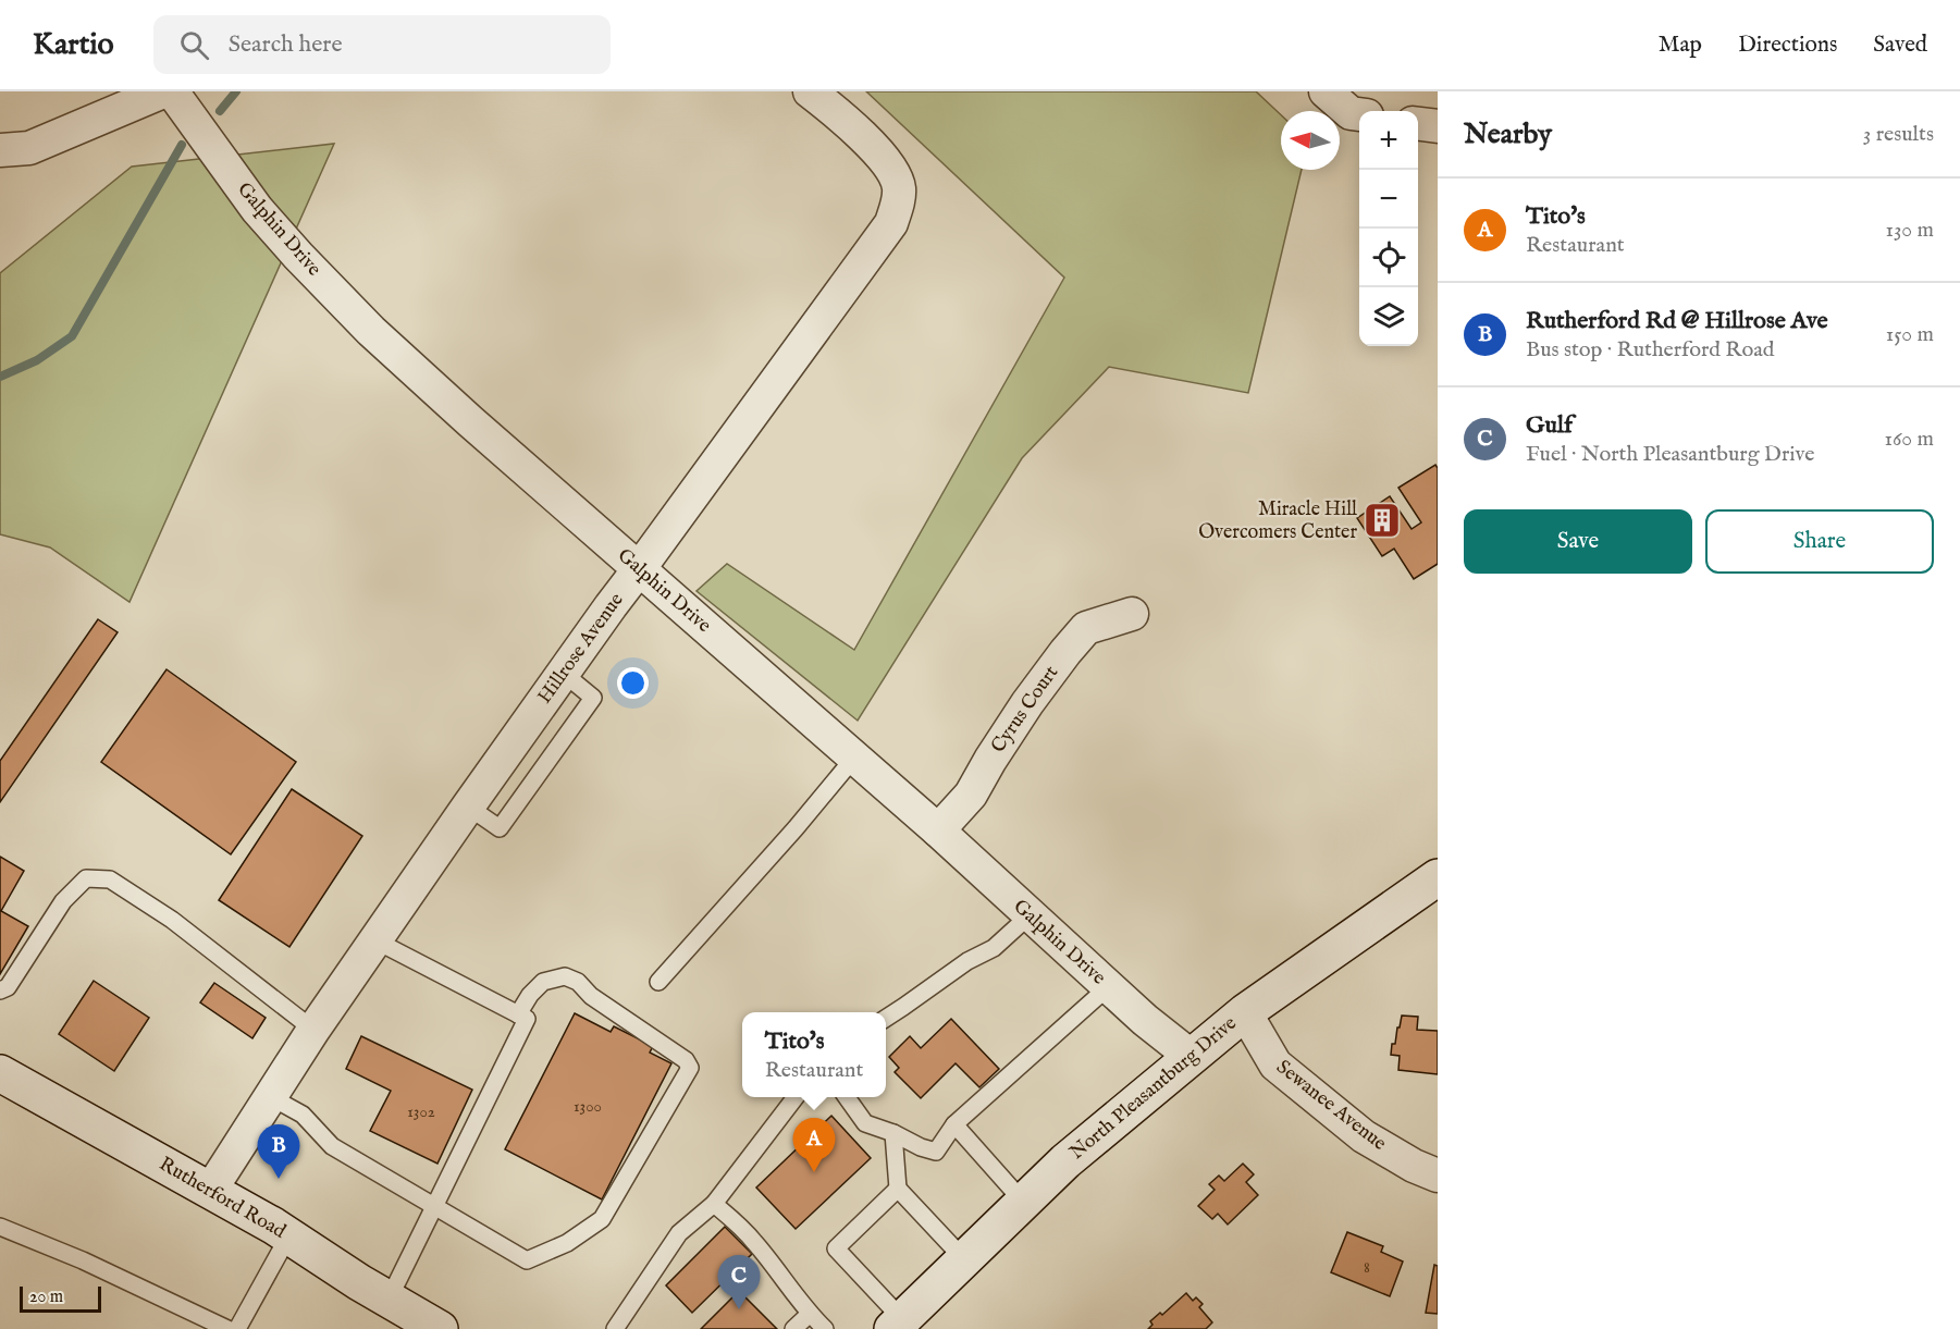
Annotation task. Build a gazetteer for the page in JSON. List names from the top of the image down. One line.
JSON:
{"streets":{"main road":["North Pleasantburg Drive","Rutherford Road"],"street":["Galphin Drive","Hillrose Avenue","Cyrus Court","Sewanee Avenue"]},"crossings":[["Galphin Drive","Hillrose Avenue"],["Galphin Drive","Cyrus Court"],["Galphin Drive","North Pleasantburg Drive"],["Hillrose Avenue","Rutherford Road"],["North Pleasantburg Drive","Sewanee Avenue"]],"places":{"building":["Miracle Hill Overcomers Center"]},"house_numbers":["1300","1302","8"],"scale_bar":"20 m","north":"left","page":{"header":"Kartio","search":"Search here","nav":["Map","Directions","Saved"],"heading":["Nearby","3 results"],"map_buttons":["+","−"],"list":[{"mark":"A","name":"Tito's","note":"Restaurant","value":"130 m"},{"mark":"B","name":"Rutherford Rd @ Hillrose Ave","note":"Bus stop · Rutherford Road","value":"150 m"},{"mark":"C","name":"Gulf","note":"Fuel · North Pleasantburg Drive","value":"160 m"}],"buttons":["Save","Share"],"popup":["Tito's","Restaurant"],"pins":["A","B","C"],"scale":"20 m"}}
